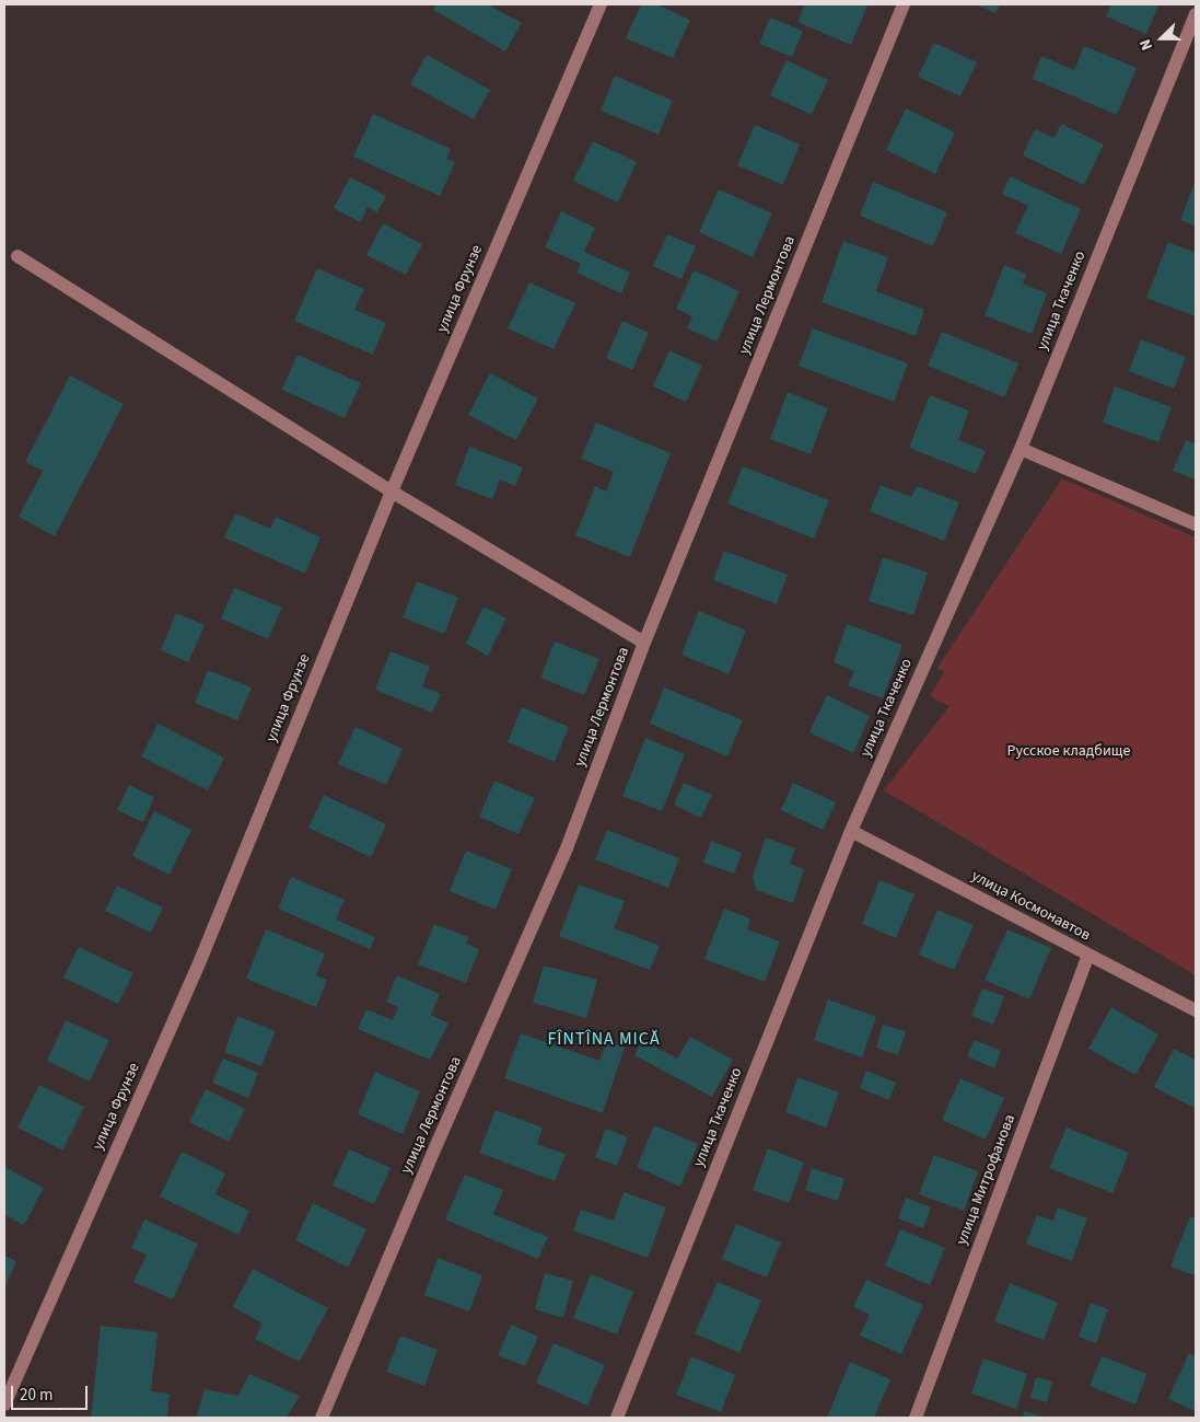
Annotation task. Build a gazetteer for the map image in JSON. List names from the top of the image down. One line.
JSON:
{"streets":{"street":["улица Фрунзе","улица Лермонтова","улица Ткаченко","улица Космонавтов","улица Митрофанова"]},"crossings":[["улица Ткаченко","улица Космонавтов"],["улица Космонавтов","улица Митрофанова"]],"districts":["FÎNTÎNA MICĂ"],"parks":["Русское кладбище"],"scale_bar":"20 m","north":"left"}
